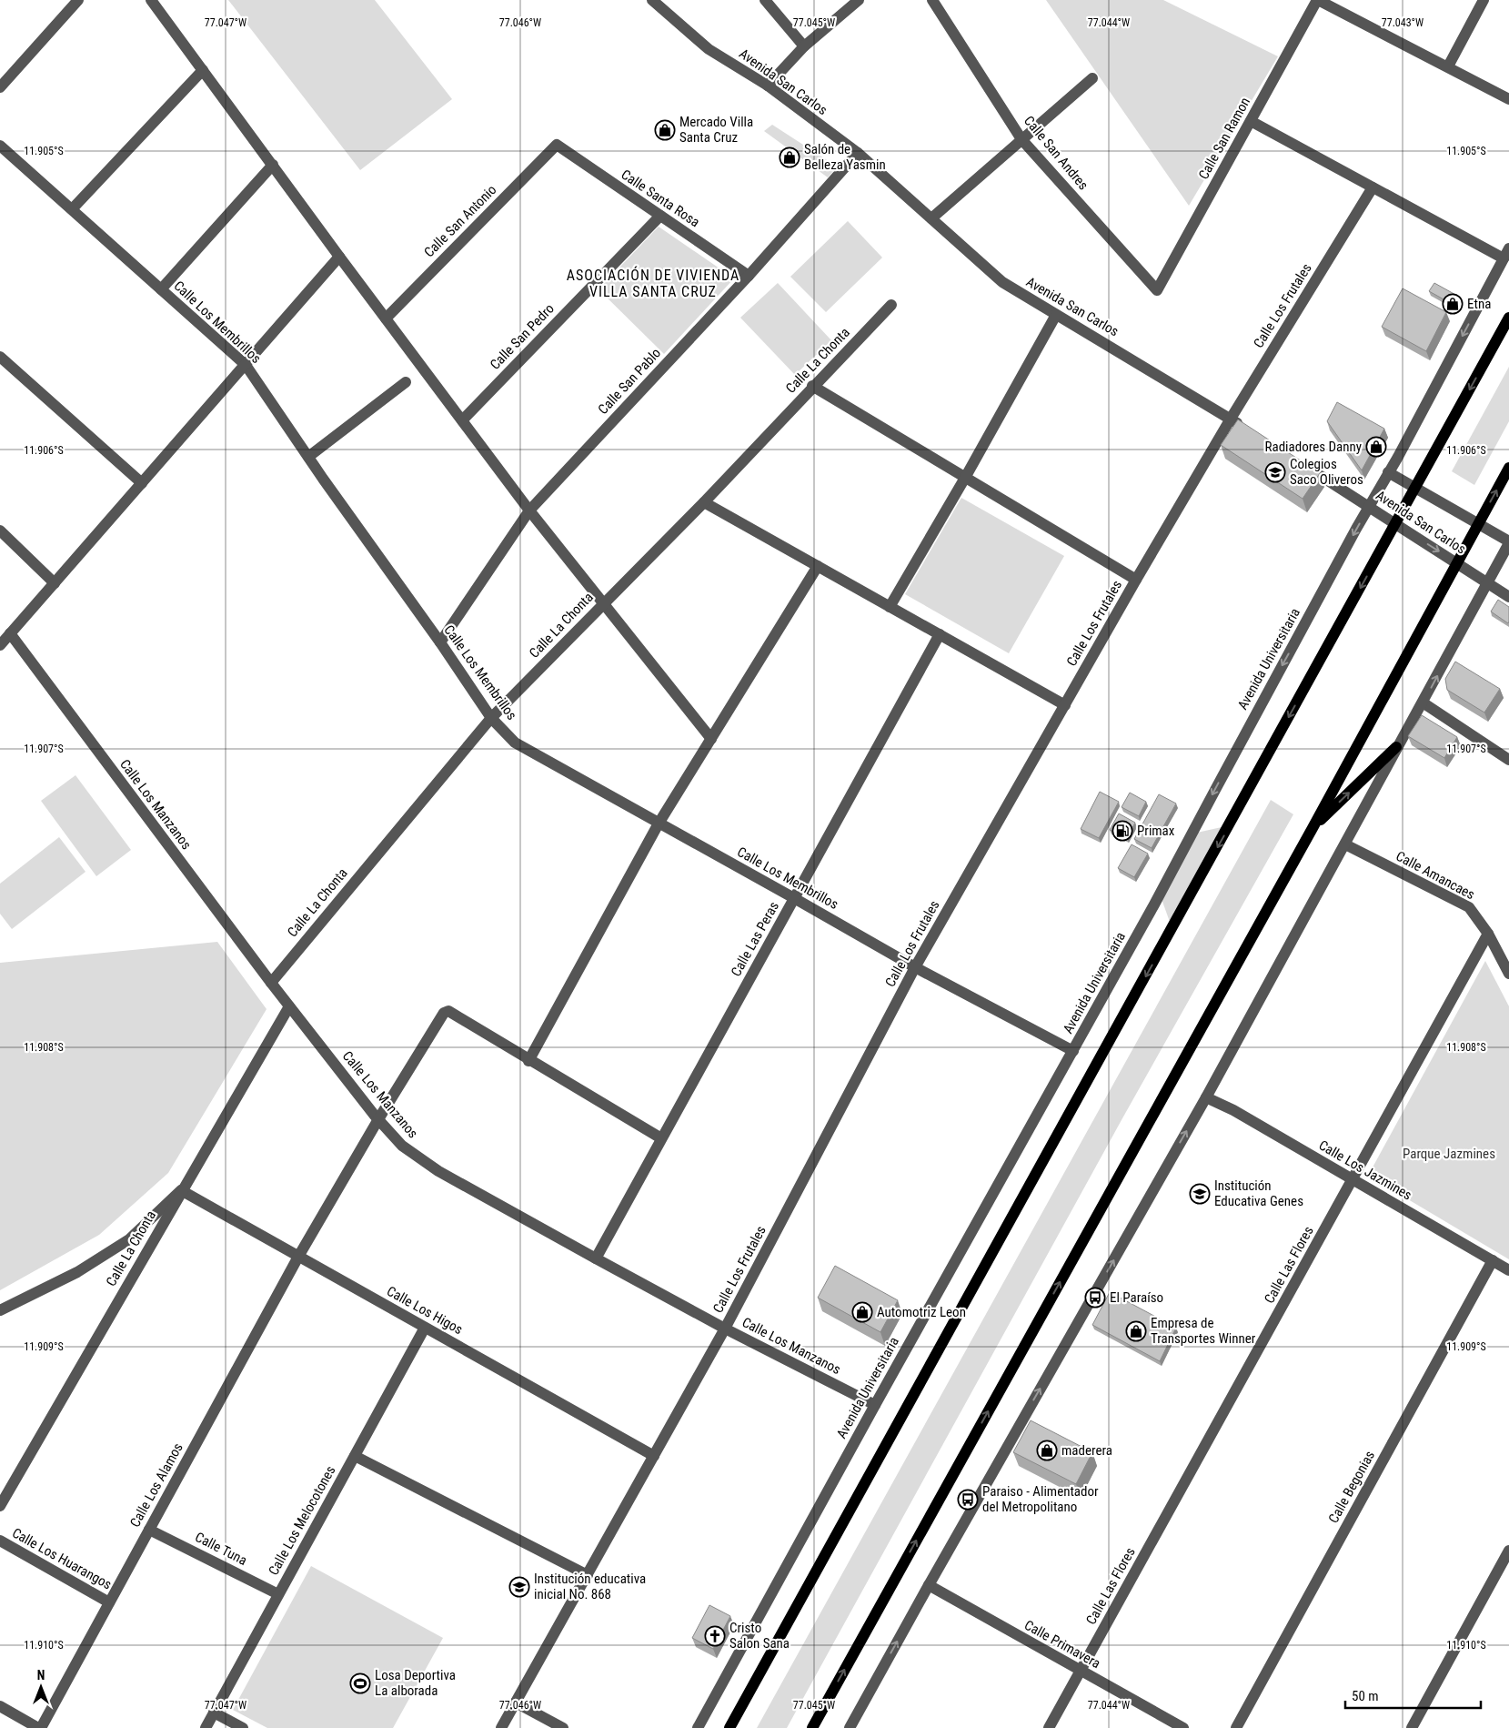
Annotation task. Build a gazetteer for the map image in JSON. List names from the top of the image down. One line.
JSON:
{"streets":{"street":["Avenida San Carlos","Calle San Ramon","Calle San Andres","Calle Santa Rosa","Calle San Antonio","Calle Los Frutales","Calle Los Membrillos","Calle San Pedro","Calle La Chonta","Calle San Pablo","Avenida Universitaria","Calle Los Manzanos","Calle Amancaes","Calle Las Peras","Calle Los Jazmines","Calle Las Flores","Calle Los Higos","Calle Los Alamos","Calle Begonias","Calle Los Melocotones","Calle Tuna","Calle Los Huarangos","Calle Primavera"]},"crossings":[["Avenida San Carlos","Calle Los Frutales"],["Avenida San Carlos","Calle San Pablo"],["Avenida San Carlos","Avenida Universitaria"],["Calle San Ramon","Calle San Andres"],["Calle Santa Rosa","Calle San Antonio"],["Calle Santa Rosa","Calle San Pedro"],["Calle Santa Rosa","Calle San Pablo"],["Calle Los Frutales","Calle Los Membrillos"],["Calle Los Frutales","Calle Los Manzanos"],["Calle Los Frutales","Calle Los Higos"],["Calle Los Membrillos","Calle La Chonta"],["Calle Los Membrillos","Calle San Pablo"],["Calle Los Membrillos","Avenida Universitaria"],["Calle Los Membrillos","Calle Las Peras"],["Calle La Chonta","Calle Los Manzanos"],["Calle La Chonta","Calle Los Higos"],["Avenida Universitaria","Calle Los Manzanos"],["Calle Los Manzanos","Calle Las Peras"],["Calle Los Manzanos","Calle Los Alamos"],["Calle Amancaes","Calle Las Flores"],["Calle Los Jazmines","Calle Las Flores"],["Calle Los Jazmines","Calle Begonias"],["Calle Las Flores","Calle Primavera"],["Calle Los Higos","Calle Los Alamos"],["Calle Los Higos","Calle Los Melocotones"],["Calle Los Alamos","Calle Tuna"],["Calle Los Alamos","Calle Los Huarangos"],["Calle Los Melocotones","Calle Tuna"]],"one_way":["Avenida Universitaria"],"districts":["ASOCIACIÓN DE VIVIENDA VILLA SANTA CRUZ"],"parks":["Parque Jazmines"],"places":{"shop":["Mercado Villa Santa Cruz","Salón de Belleza Yasmin","Etna","Radiadores Danny","Automotriz Leon","Empresa de Transportes Winner","maderera"],"school or university":["Colegios Saco Oliveros","Institución Educativa Genes","Institución educativa inicial No. 868"],"fuel station":["Primax"],"bus stop":["El Paraíso","Paraiso - Alimentador del Metropolitano"],"church":["Cristo Salon Sana"],"sports":["Losa Deportiva La alborada"]},"scale_bar":"50 m","north":"top","coordinates":["77.047°W","77.046°W","77.045°W","77.044°W","77.043°W","11.905°S","11.906°S","11.907°S","11.908°S","11.909°S","11.910°S"]}
